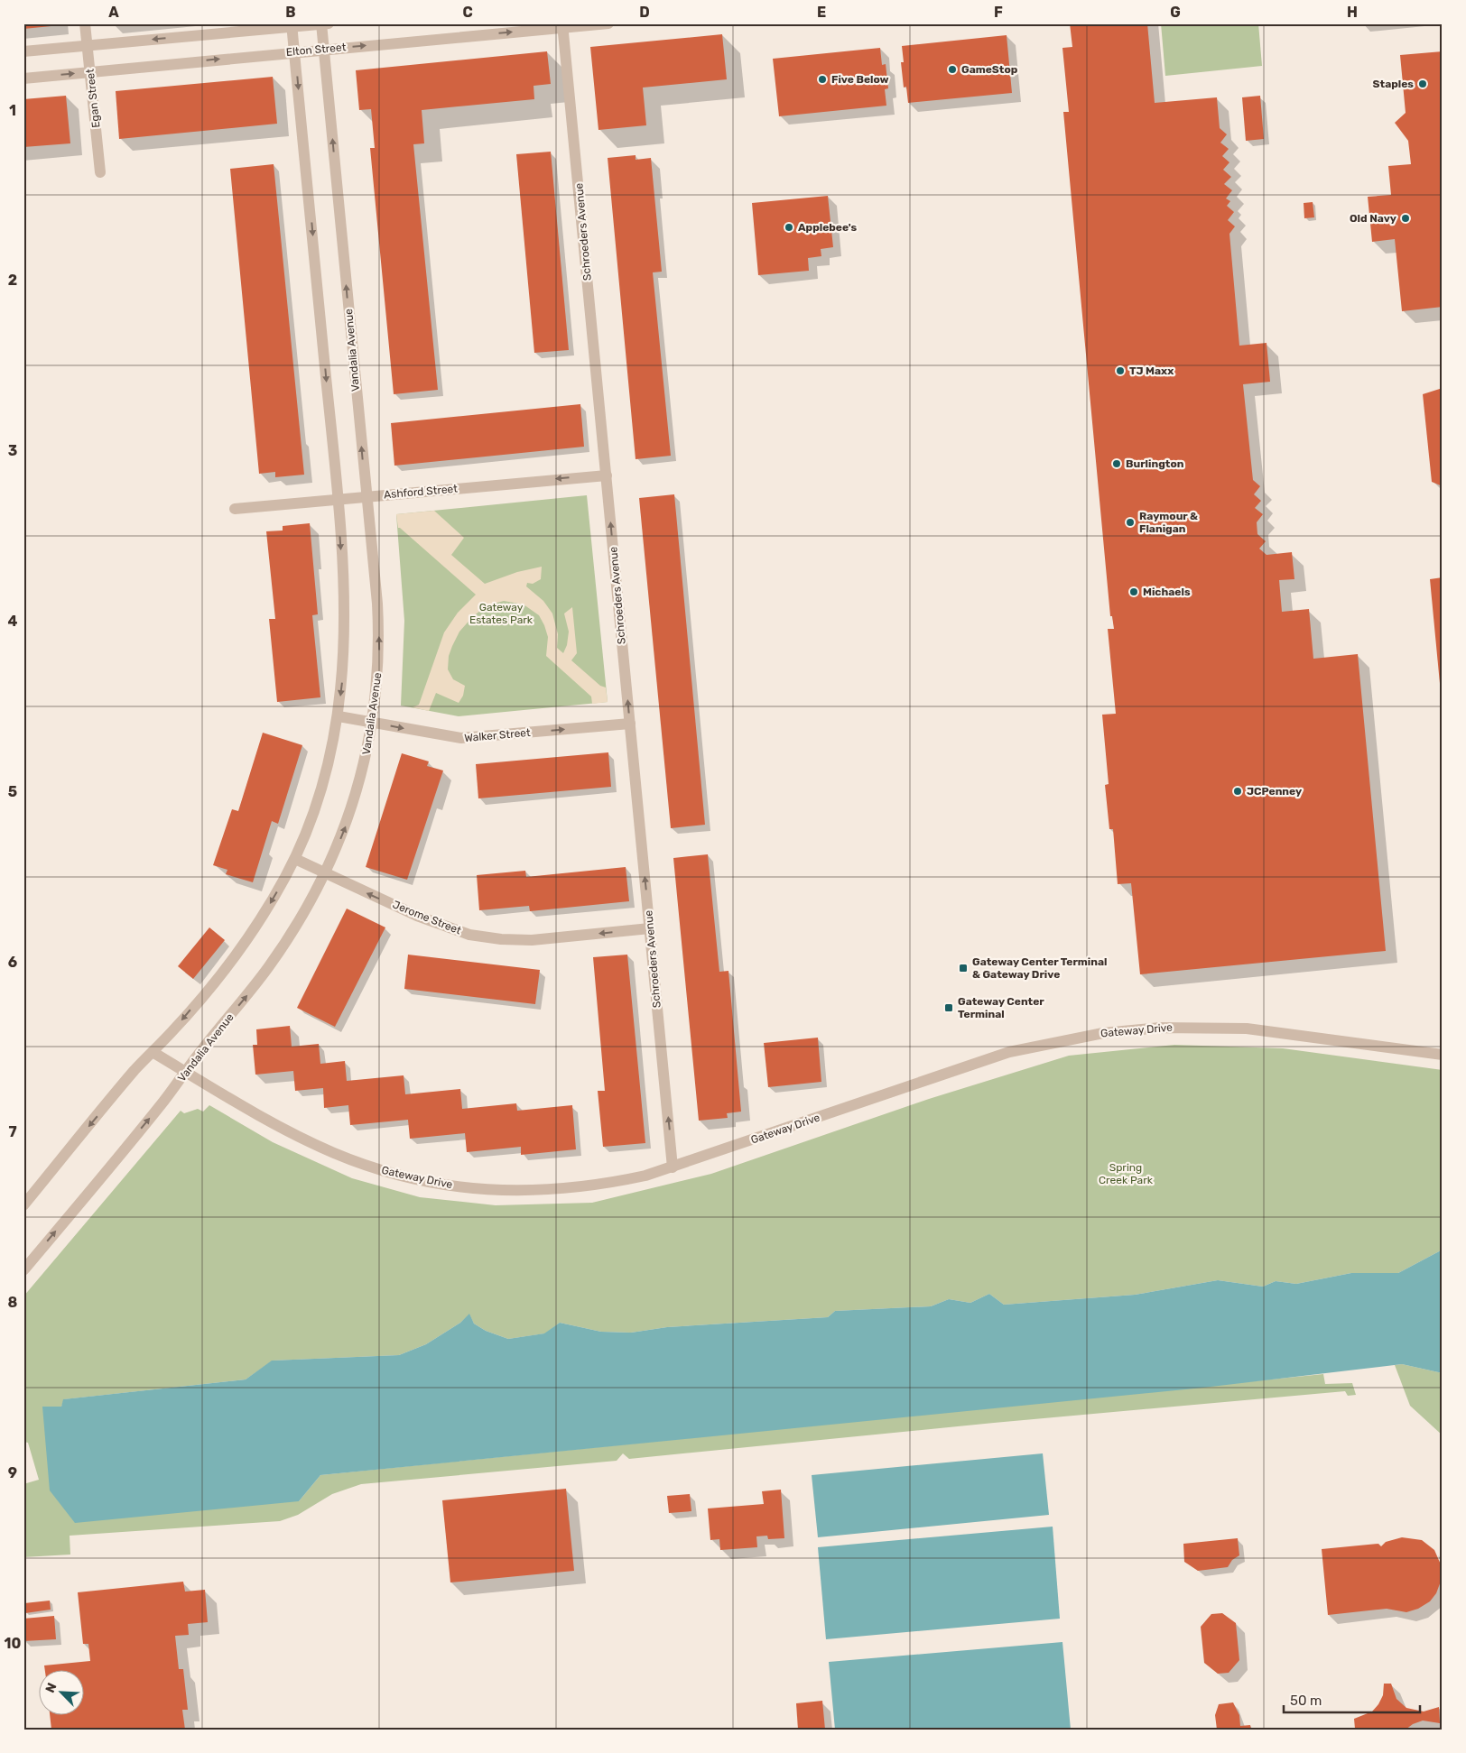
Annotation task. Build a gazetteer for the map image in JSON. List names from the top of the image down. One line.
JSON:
{"streets":{"street":["Elton Street","Egan Street","Schroeders Avenue","Vandalia Avenue","Ashford Street","Walker Street","Jerome Street","Gateway Drive"]},"crossings":[["Elton Street","Egan Street"],["Elton Street","Schroeders Avenue"],["Elton Street","Vandalia Avenue"],["Schroeders Avenue","Ashford Street"],["Schroeders Avenue","Walker Street"],["Schroeders Avenue","Jerome Street"],["Schroeders Avenue","Gateway Drive"],["Vandalia Avenue","Ashford Street"],["Vandalia Avenue","Walker Street"],["Vandalia Avenue","Jerome Street"],["Vandalia Avenue","Gateway Drive"]],"one_way":["Schroeders Avenue","Ashford Street","Walker Street","Jerome Street"],"parks":["Gateway Estates Park","Spring Creek Park"],"places":{"other":["GameStop","Five Below","Staples","Old Navy","Applebee's","TJ Maxx","Burlington","Raymour & Flanigan","Michaels","JCPenney"],"transit":["Gateway Center Terminal & Gateway Drive","Gateway Center Terminal"]},"scale_bar":"50 m","north":"top left","grid":{"columns":["A","B","C","D","E","F","G","H"],"rows":["1","2","3","4","5","6","7","8","9","10"]}}
